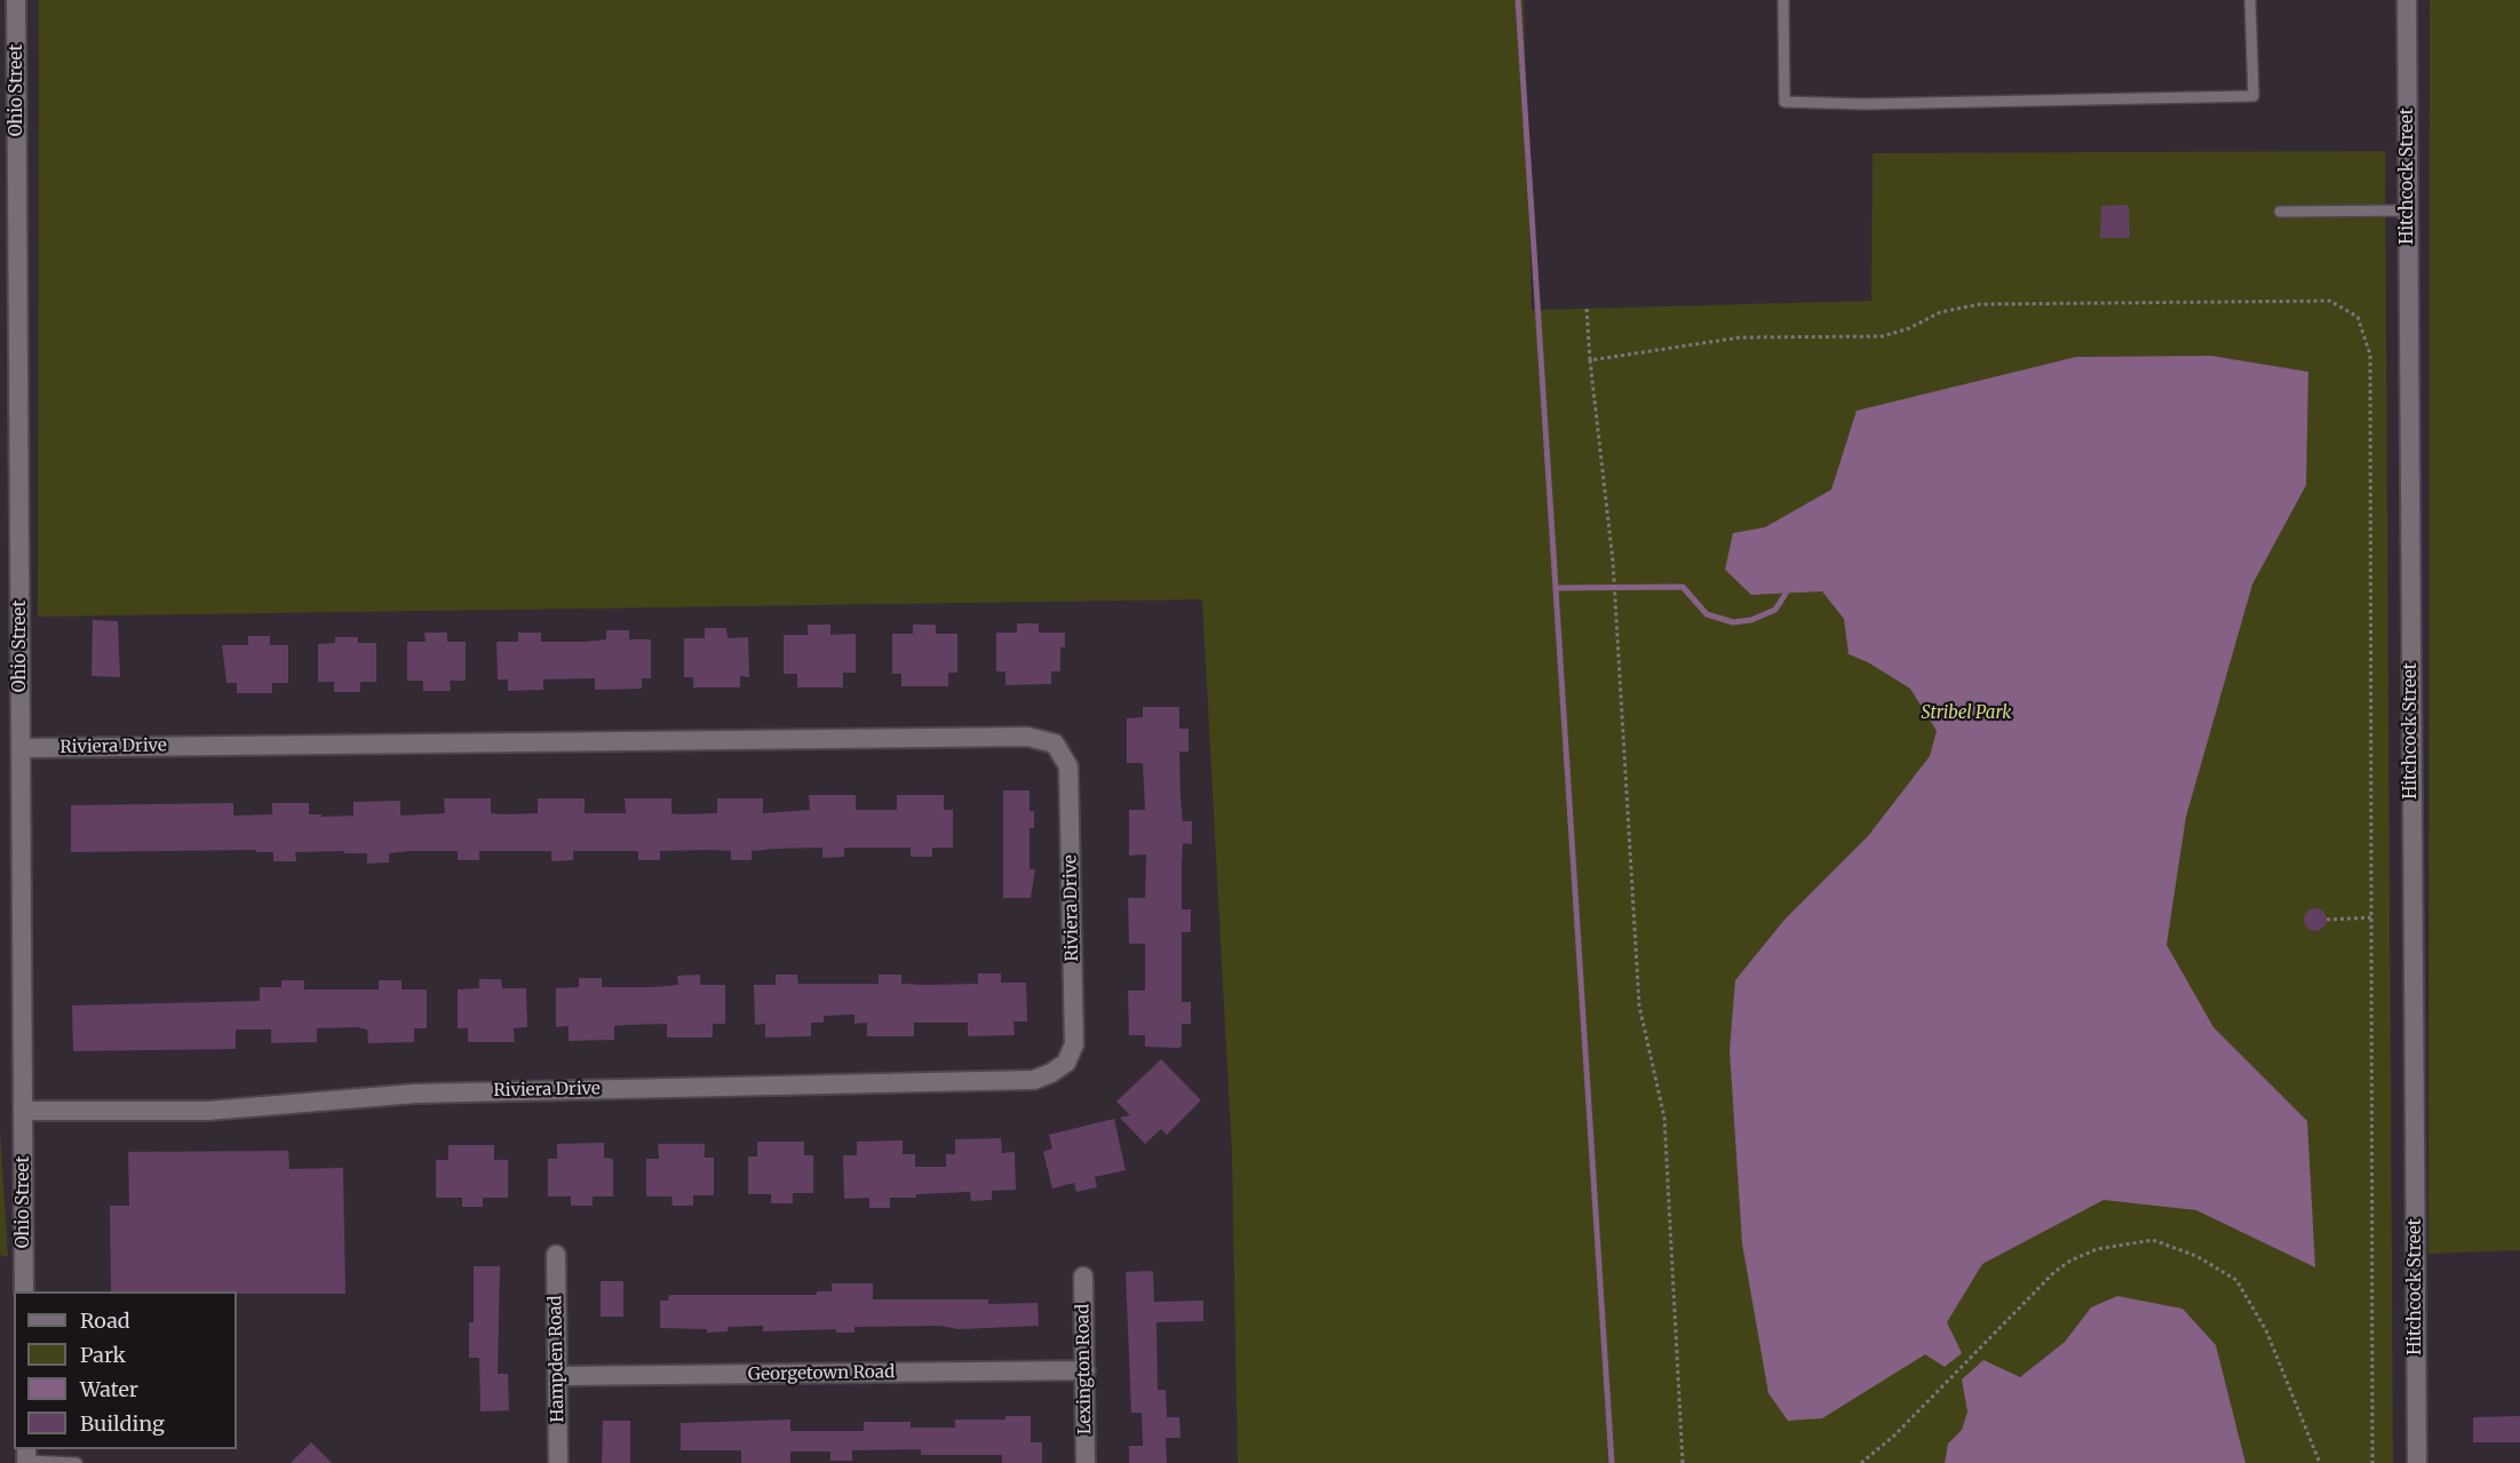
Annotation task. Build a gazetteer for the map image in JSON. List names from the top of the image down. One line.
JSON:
{"streets":{"street":["Ohio Street","Hitchcock Street","Riviera Drive","Hampden Road","Lexington Road","Georgetown Road"]},"crossings":[["Ohio Street","Riviera Drive"],["Hampden Road","Georgetown Road"],["Lexington Road","Georgetown Road"]],"parks":["Stribel Park"],"legend":["Road","Park","Water","Building"]}
